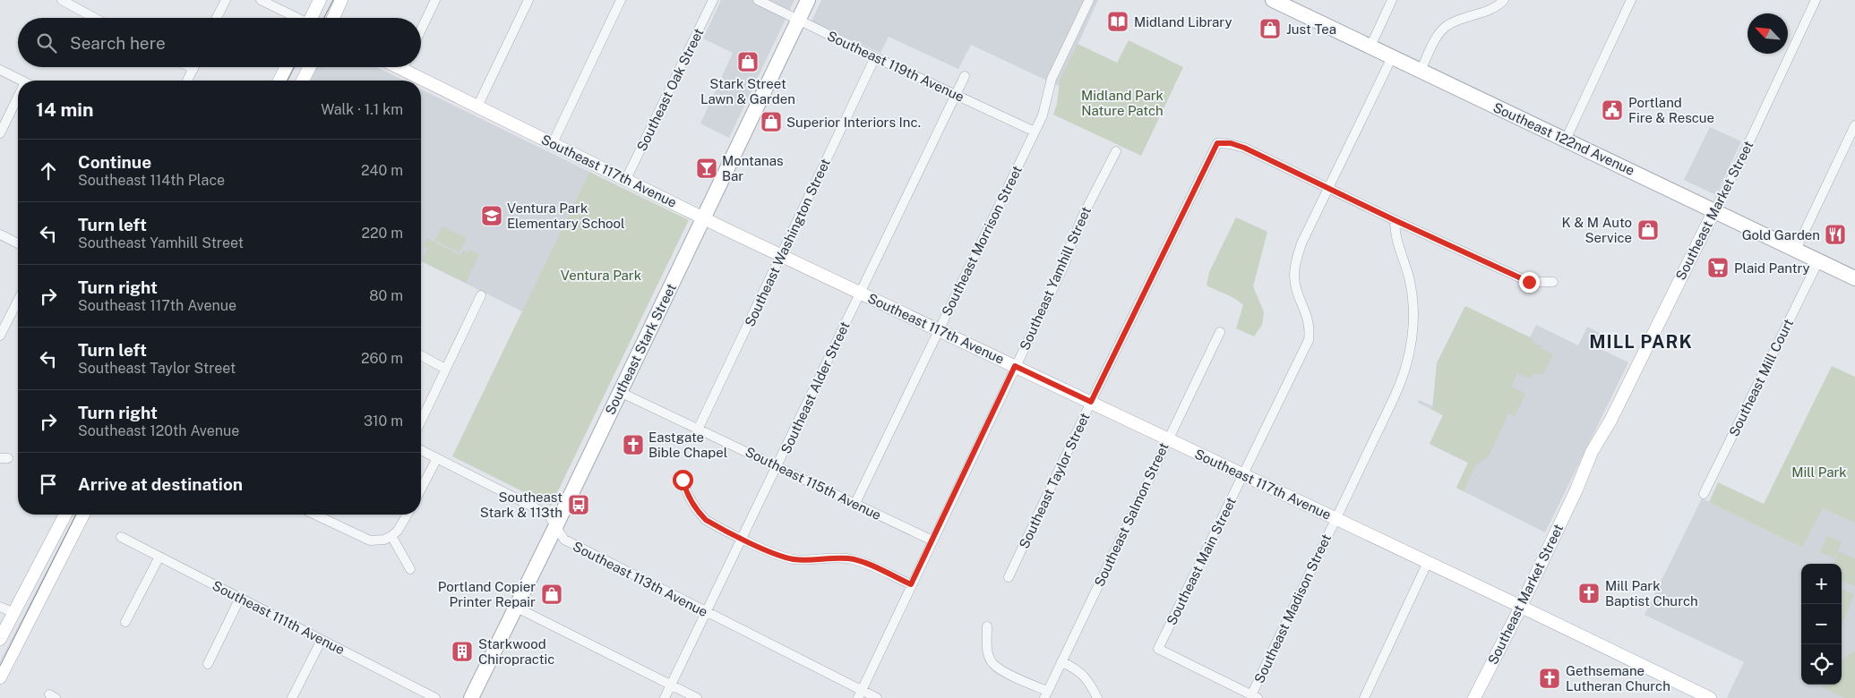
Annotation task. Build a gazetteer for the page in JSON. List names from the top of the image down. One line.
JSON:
{"streets":{"main road":["Southeast 122nd Avenue","Southeast Stark Street"],"street":["Southeast 119th Avenue","Southeast Oak Street","Southeast 117th Avenue","Southeast Market Street","Southeast Morrison Street","Southeast Washington Street","Southeast Yamhill Street","Southeast Mill Court","Southeast Alder Street","Southeast Taylor Street","Southeast 115th Avenue","Southeast Salmon Street","Southeast Main Street","Southeast 113th Avenue","Southeast Madison Street","Southeast 111th Avenue"]},"crossings":[["Southeast 119th Avenue","Southeast Morrison Street"],["Southeast 119th Avenue","Southeast Washington Street"],["Southeast 119th Avenue","Southeast Stark Street"],["Southeast 119th Avenue","Southeast Alder Street"],["Southeast Oak Street","Southeast 117th Avenue"],["Southeast 122nd Avenue","Southeast Market Street"],["Southeast 122nd Avenue","Southeast Mill Court"],["Southeast 122nd Avenue","Southeast Main Street"],["Southeast 117th Avenue","Southeast Market Street"],["Southeast 117th Avenue","Southeast Morrison Street"],["Southeast 117th Avenue","Southeast Washington Street"],["Southeast 117th Avenue","Southeast Yamhill Street"],["Southeast 117th Avenue","Southeast Stark Street"],["Southeast 117th Avenue","Southeast Alder Street"],["Southeast 117th Avenue","Southeast Taylor Street"],["Southeast 117th Avenue","Southeast Salmon Street"],["Southeast 117th Avenue","Southeast Main Street"],["Southeast 117th Avenue","Southeast Madison Street"],["Southeast Morrison Street","Southeast 115th Avenue"],["Southeast Washington Street","Southeast 115th Avenue"],["Southeast Yamhill Street","Southeast 115th Avenue"],["Southeast Yamhill Street","Southeast 113th Avenue"],["Southeast Stark Street","Southeast 115th Avenue"],["Southeast Stark Street","Southeast 113th Avenue"],["Southeast Alder Street","Southeast 115th Avenue"],["Southeast Alder Street","Southeast 113th Avenue"],["Southeast Taylor Street","Southeast Main Street"],["Southeast Main Street","Southeast Madison Street"]],"districts":["MILL PARK"],"parks":["Midland Park Nature Patch","Ventura Park","Mill Park"],"places":{"library":["Midland Library"],"shop":["Just Tea","Stark Street Lawn & Garden","Superior Interiors Inc.","K & M Auto Service","Portland Copier Printer Repair"],"public building":["Portland Fire & Rescue"],"bar":["Montanas Bar"],"school or university":["Ventura Park Elementary School"],"restaurant":["Gold Garden"],"supermarket":["Plaid Pantry"],"church":["Eastgate Bible Chapel","Mill Park Baptist Church","Gethsemane Lutheran Church"],"bus stop":["Southeast Stark & 113th"],"building":["Starkwood Chiropractic"]},"north":"top left","page":{"search":"Search here","heading":["14 min","Walk · 1.1 km"],"list":[["Continue","Southeast 114th Place","240 m"],["Turn left","Southeast Yamhill Street","220 m"],["Turn right","Southeast 117th Avenue","80 m"],["Turn left","Southeast Taylor Street","260 m"],["Turn right","Southeast 120th Avenue","310 m"],"Arrive at destination"],"map_buttons":["+","−"]}}
